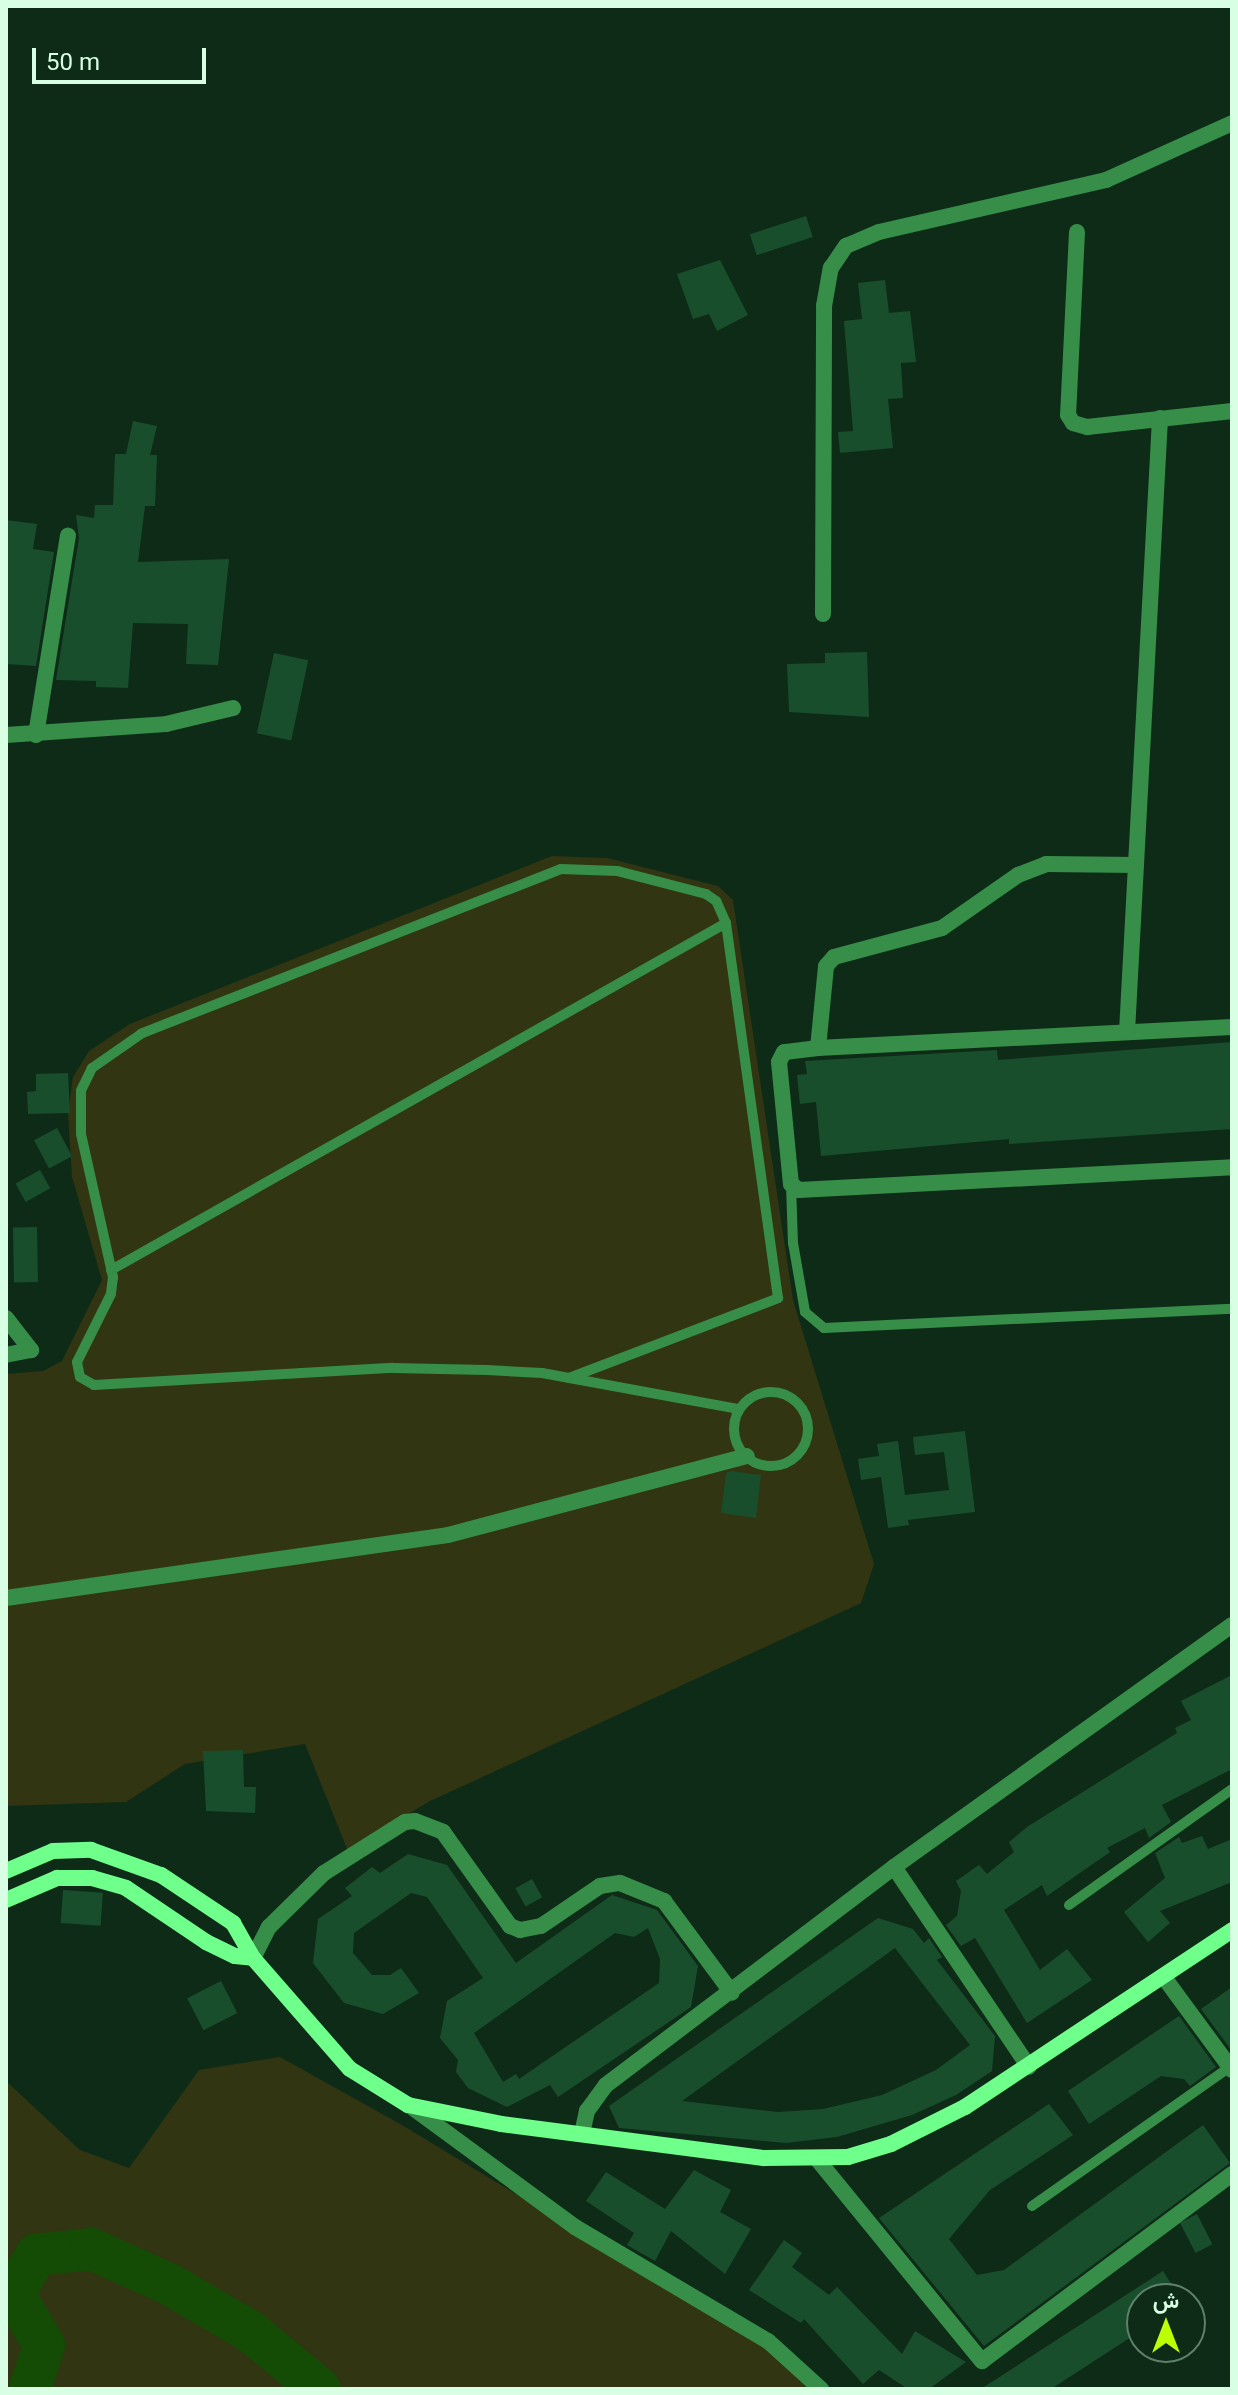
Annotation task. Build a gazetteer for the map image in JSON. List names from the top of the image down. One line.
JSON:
{"scale_bar":"50 m","north":"top"}
